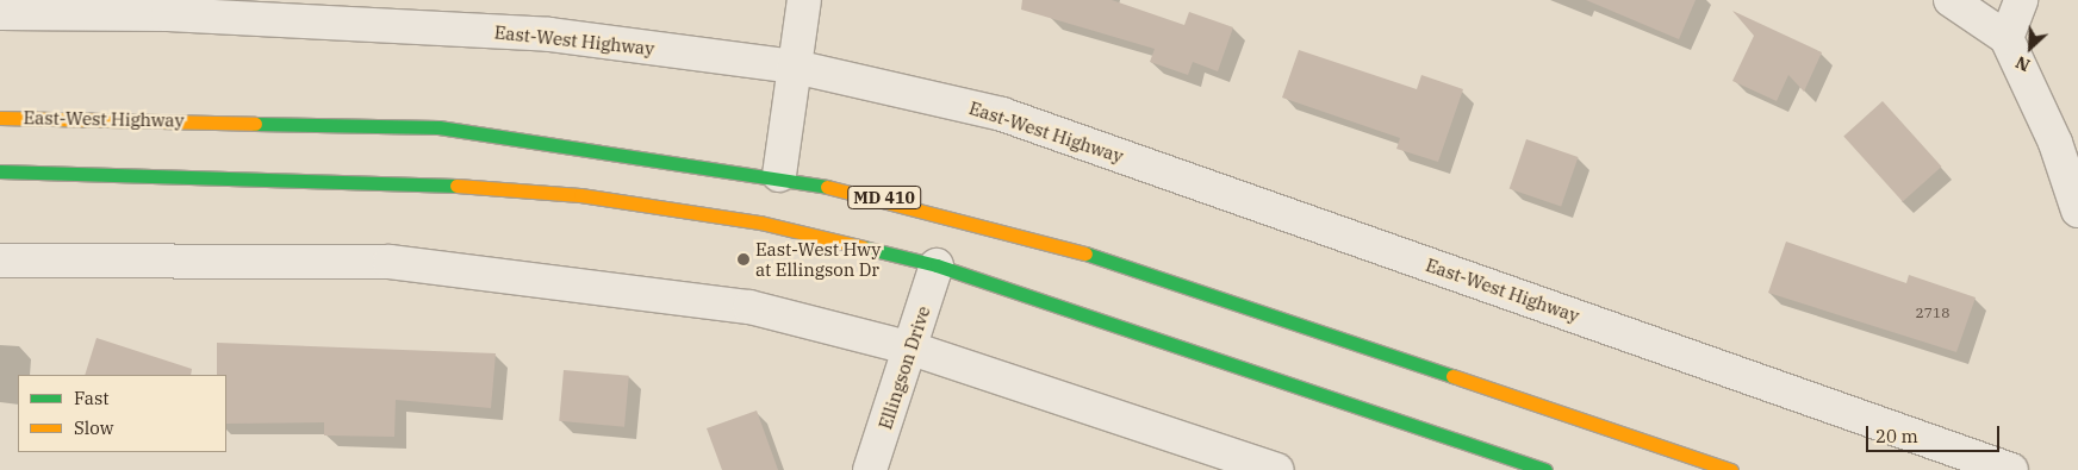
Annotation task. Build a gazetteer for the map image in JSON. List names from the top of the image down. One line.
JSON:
{"streets":{"main road":["East-West Highway","MD 410"],"street":["Ellingson Drive"]},"places":["East-West Hwy at Ellingson Dr"],"house_numbers":["2718"],"legend":["Fast","Slow"],"scale_bar":"20 m","north":"bottom left"}
